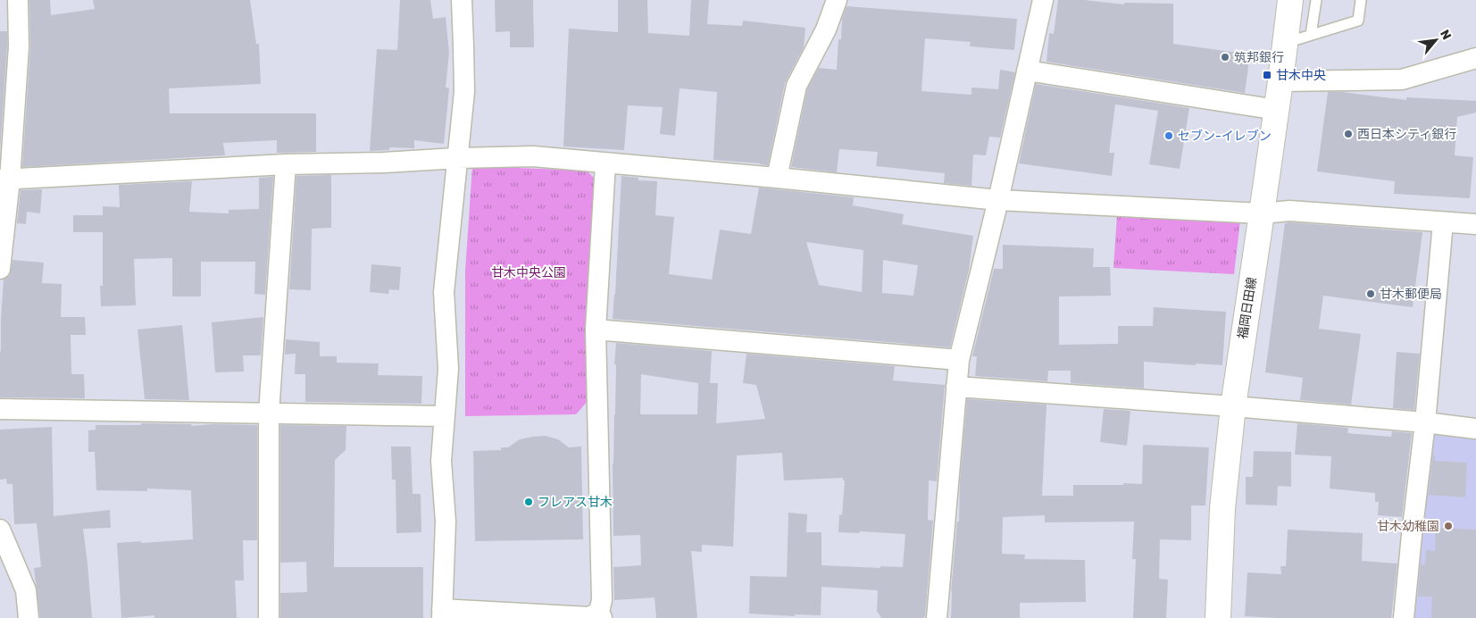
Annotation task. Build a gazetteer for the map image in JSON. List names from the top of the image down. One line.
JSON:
{"streets":{"main road":["福岡日田線"]},"parks":["甘木中央公園"],"places":{"other":["筑邦銀行","西日本シティ銀行","セブン-イレブン","甘木郵便局","フレアス甘木","甘木幼稚園"],"transit":["甘木中央"]},"north":"top right"}
